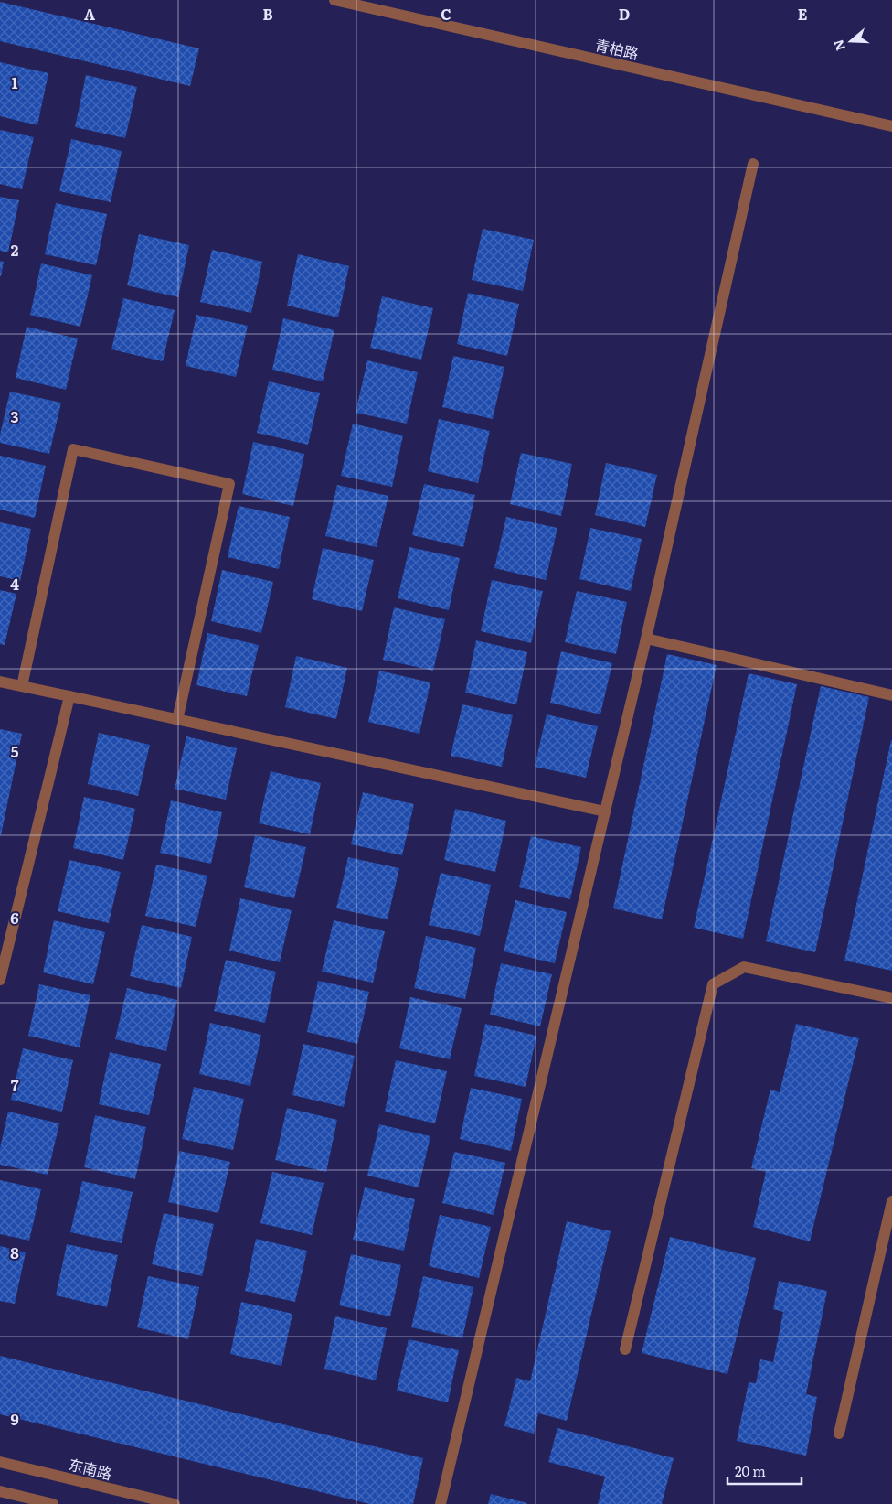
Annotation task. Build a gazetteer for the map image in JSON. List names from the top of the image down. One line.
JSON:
{"streets":{"street":["青柏路","东南路"]},"scale_bar":"20 m","north":"left","grid":{"columns":["A","B","C","D","E"],"rows":["1","2","3","4","5","6","7","8","9"]}}
